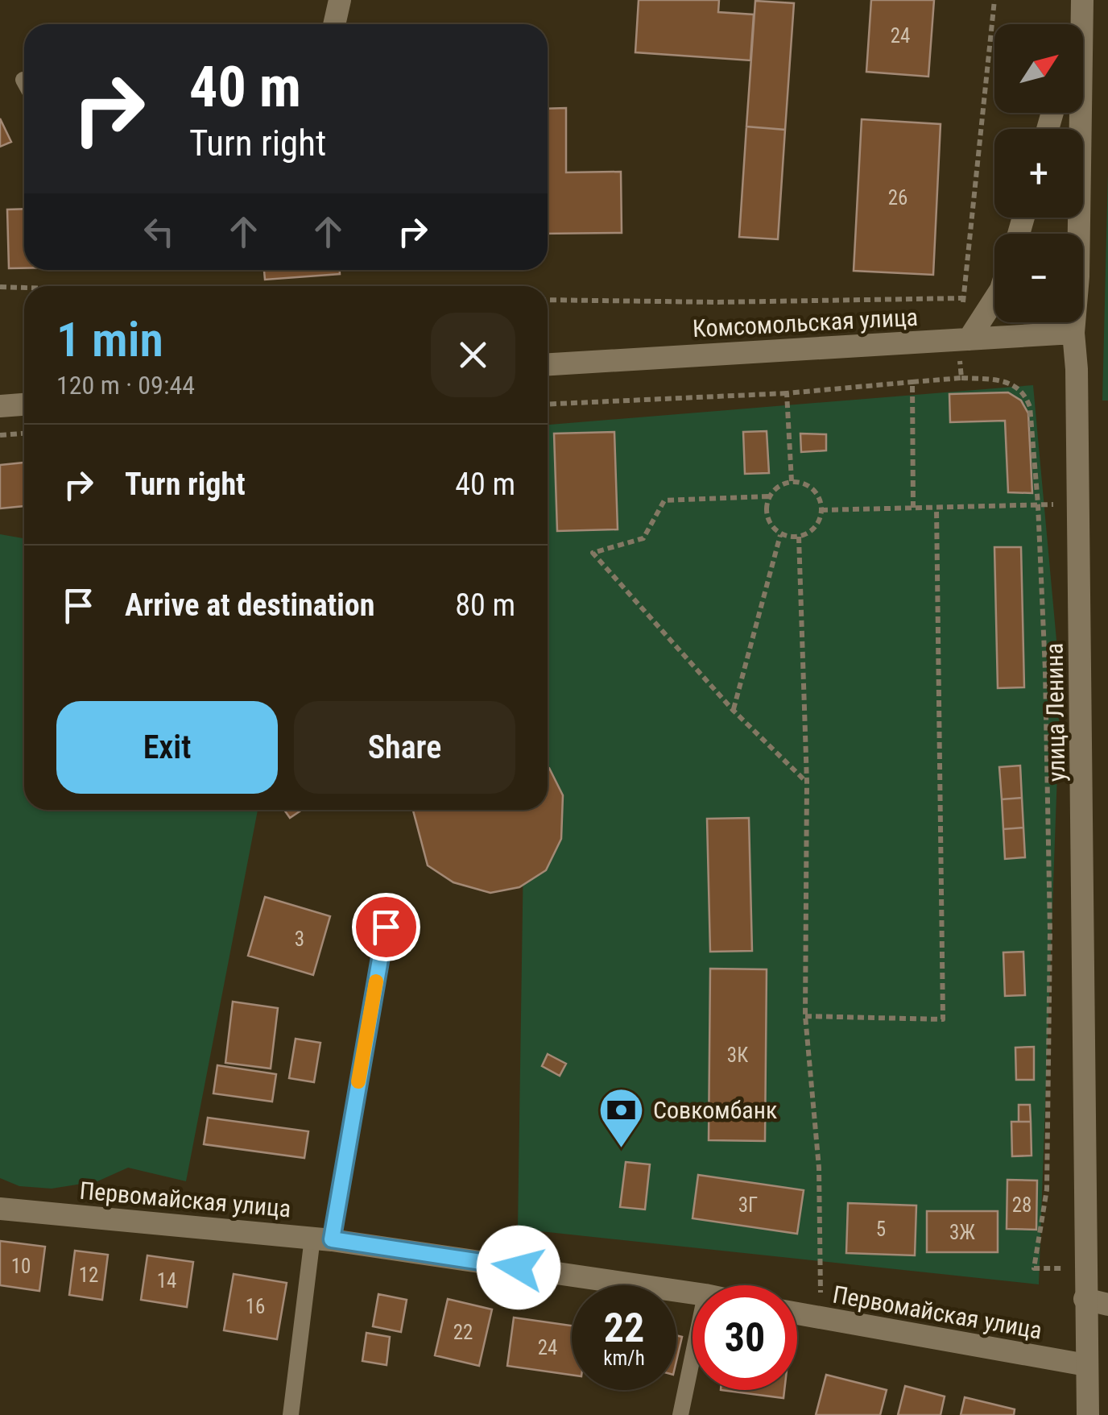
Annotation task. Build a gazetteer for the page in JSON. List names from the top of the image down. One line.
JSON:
{"streets":{"street":["Комсомольская улица","улица Ленина","Первомайская улица"]},"crossings":[["Комсомольская улица","улица Ленина"],["улица Ленина","Первомайская улица"]],"places":{"bank":["Совкомбанк"]},"house_numbers":["24","26","3","3К","3Г","28","5","3Ж","10","12","14","16","22","24"],"north":"top right","page":{"map_buttons":["+","−"],"turn":["40 m","Turn right"],"heading":["1 min","120 m · 09:44"],"list":[{"name":"Turn right","value":"40 m"},{"name":"Arrive at destination","value":"80 m"}],"buttons":["Exit","Share"],"speed":"22 km/h","limit":"30"}}
